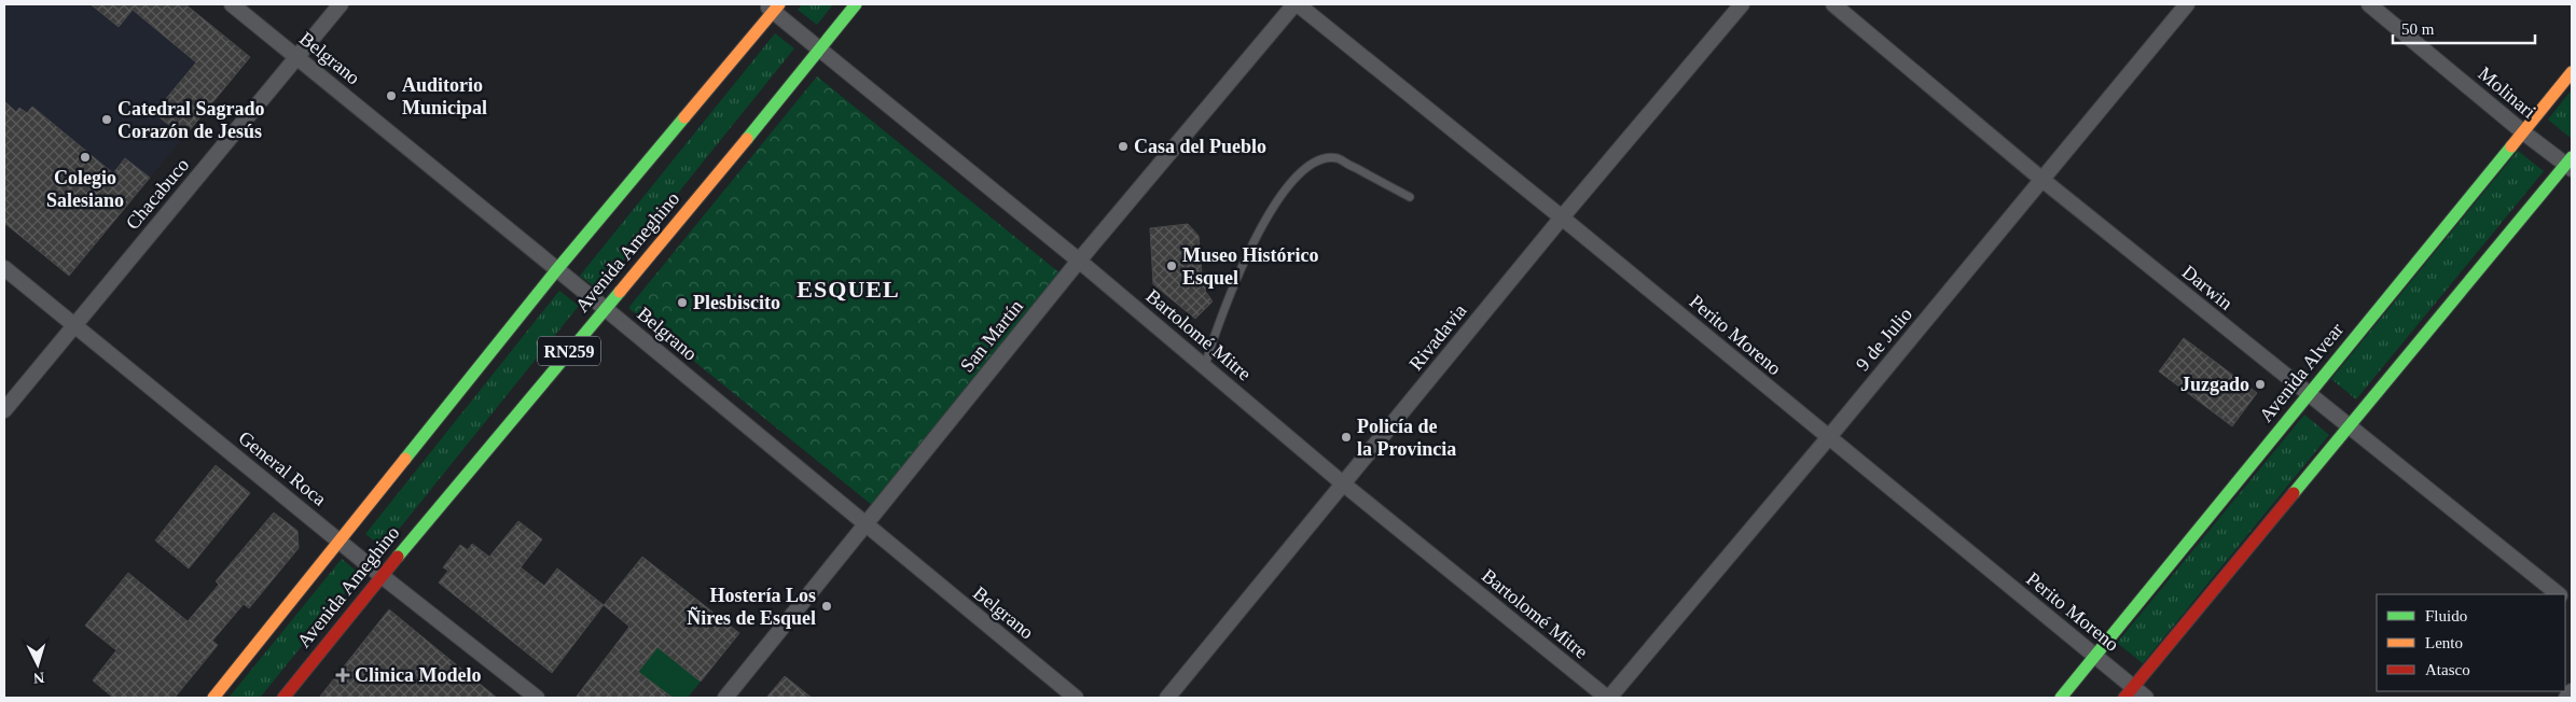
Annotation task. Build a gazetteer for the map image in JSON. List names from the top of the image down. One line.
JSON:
{"streets":{"main road":["Avenida Ameghino","RN259","Avenida Alvear"],"street":["Belgrano","Molinari","Chacabuco","Darwin","Bartolomé Mitre","Perito Moreno","San Martín","Rivadavia","9 de Julio","General Roca"]},"crossings":[["Belgrano","Chacabuco"],["Belgrano","Avenida Ameghino"],["Belgrano","San Martín"],["Molinari","Avenida Alvear"],["Chacabuco","General Roca"],["Avenida Ameghino","Bartolomé Mitre"],["Avenida Ameghino","General Roca"],["Darwin","9 de Julio"],["Darwin","Avenida Alvear"],["Bartolomé Mitre","San Martín"],["Bartolomé Mitre","Rivadavia"],["Bartolomé Mitre","9 de Julio"],["Perito Moreno","San Martín"],["Perito Moreno","Rivadavia"],["Perito Moreno","9 de Julio"],["Perito Moreno","Avenida Alvear"]],"districts":["ESQUEL"],"places":{"other":["Auditorio Municipal","Catedral Sagrado Corazón de Jesús","Casa del Pueblo","Colegio Salesiano","Museo Histórico Esquel","Plesbiscito","Juzgado","Policía de la Provincia","Hostería Los Ñires de Esquel"],"health":["Clinica Modelo"]},"legend":["Fluido","Lento","Atasco"],"scale_bar":"50 m","north":"bottom"}
